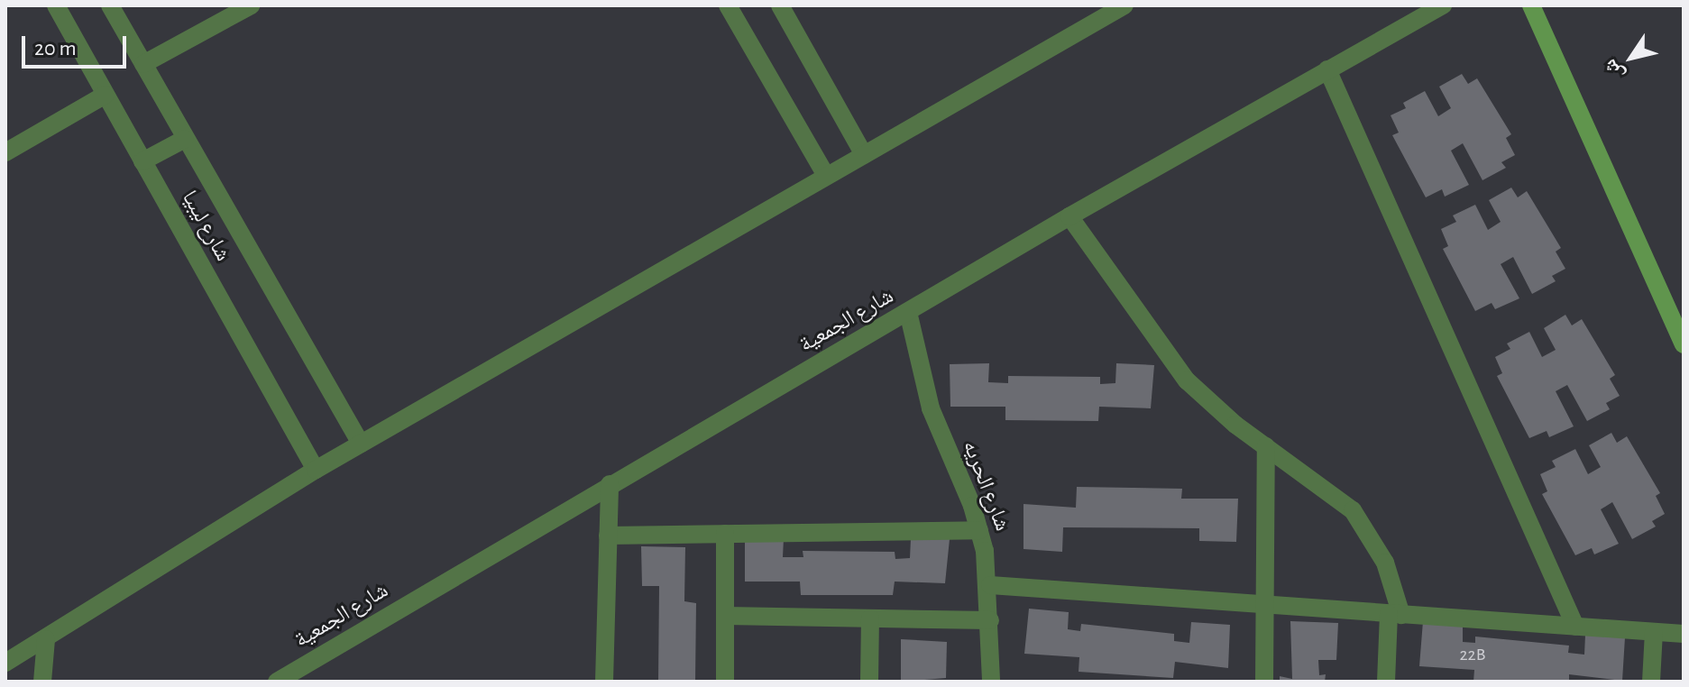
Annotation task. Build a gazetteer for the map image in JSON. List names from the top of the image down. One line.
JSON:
{"streets":{"street":["شارع ليبيا","شارع الجمعية","شارع الحريه"]},"crossings":[["شارع الجمعية","شارع الحريه"]],"house_numbers":["22B"],"scale_bar":"20 m","north":"bottom left"}
